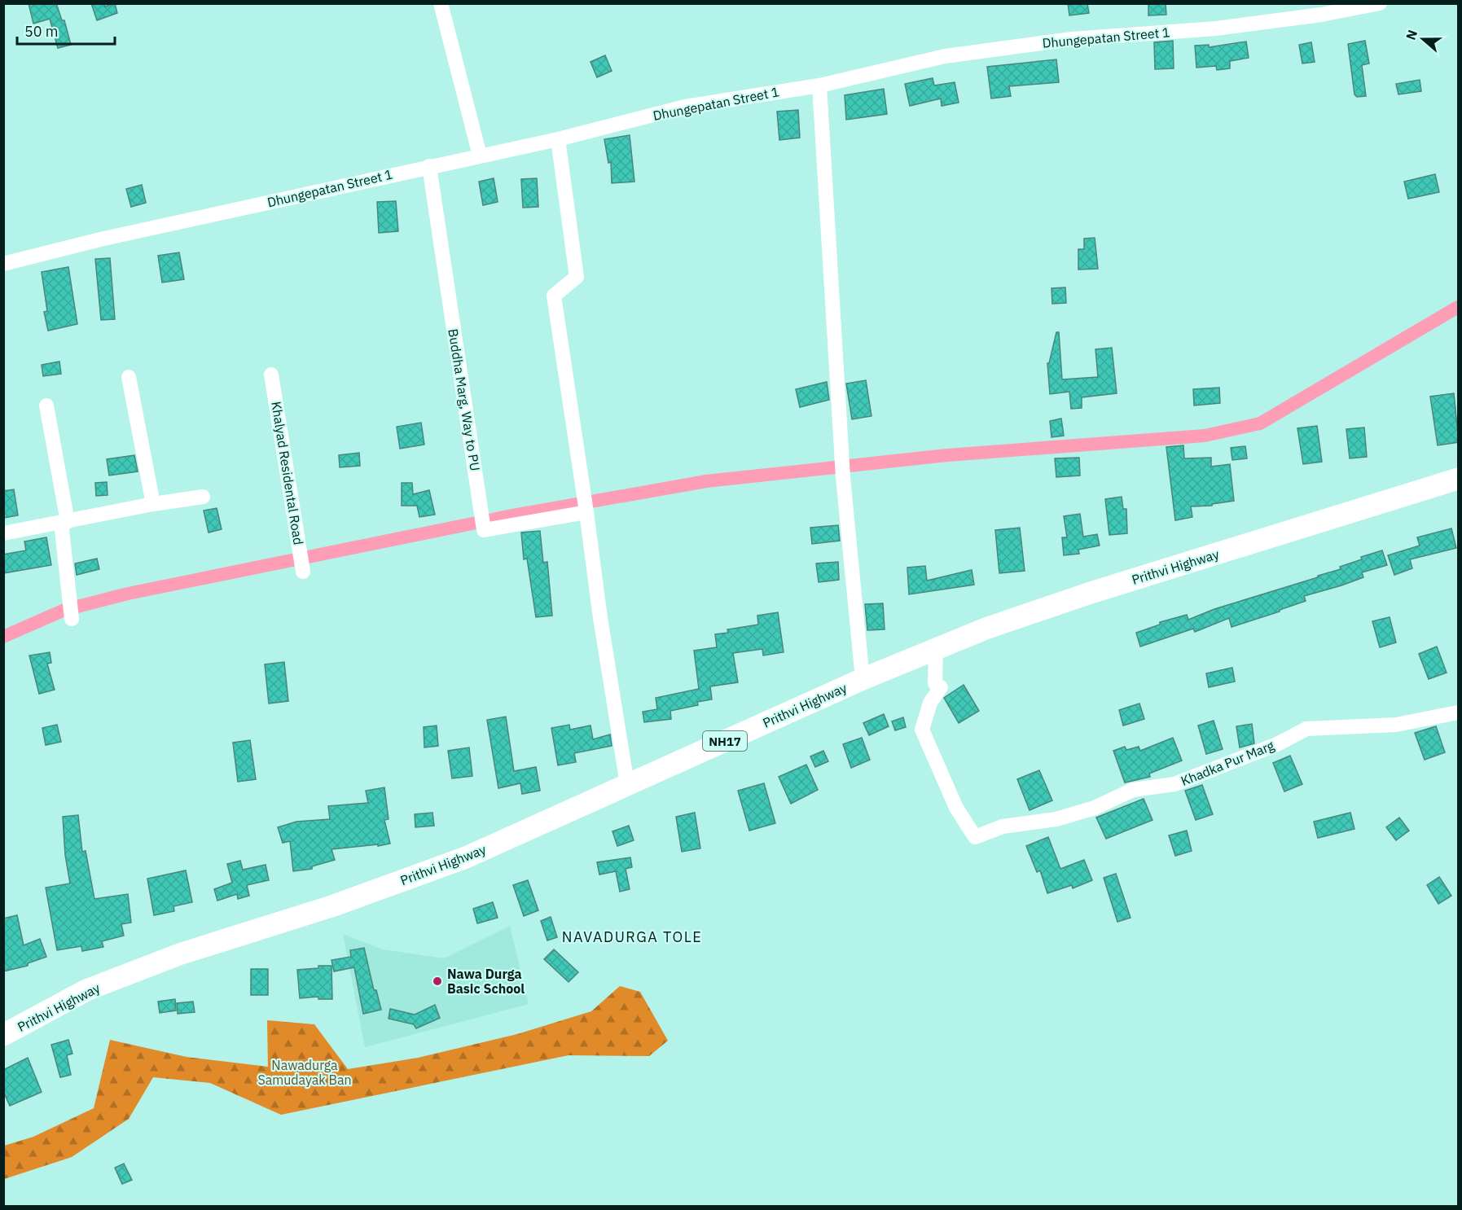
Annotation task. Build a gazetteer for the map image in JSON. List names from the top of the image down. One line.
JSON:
{"streets":{"highway":["Prithvi Highway","NH17"],"street":["Dhungepatan Street 1","Buddha Marg, Way to PU","Khalyad Residental Road","Khadka Pur Marg"]},"crossings":[["Dhungepatan Street 1","Buddha Marg, Way to PU"],["Prithvi Highway","Khadka Pur Marg"]],"districts":["NAVADURGA TOLE"],"parks":["Nawadurga Samudayak Ban"],"places":["Nawa Durga Basic School"],"scale_bar":"50 m","north":"left"}
